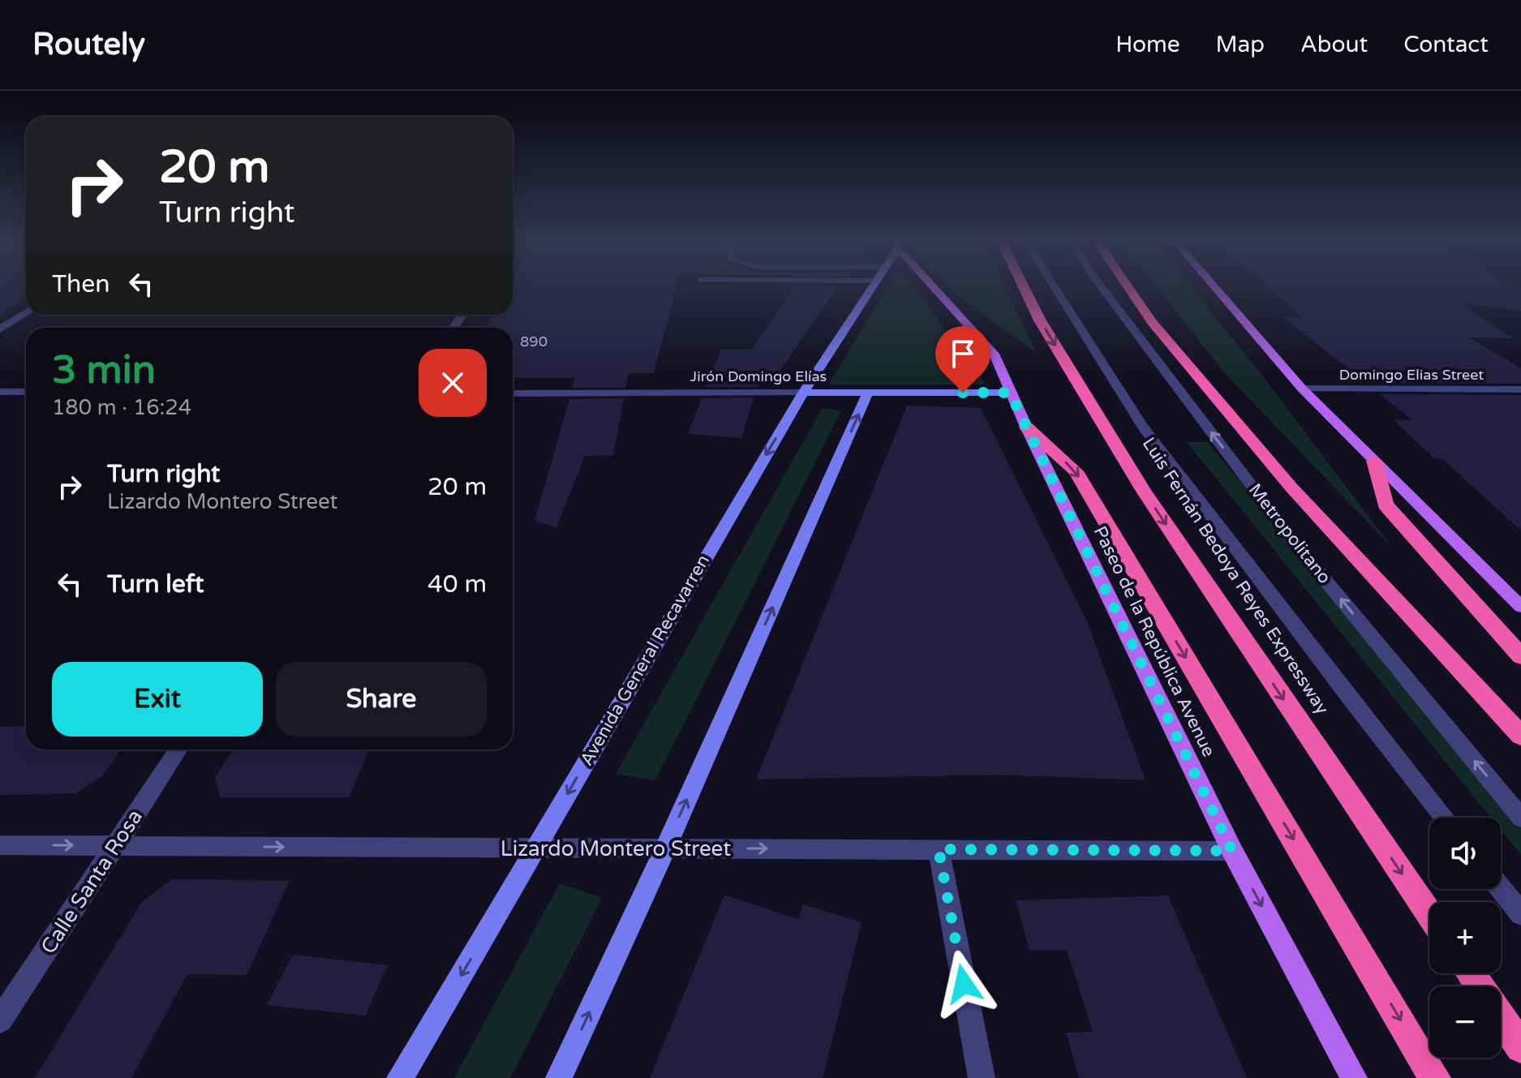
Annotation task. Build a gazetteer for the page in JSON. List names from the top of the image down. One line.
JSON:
{"streets":{"highway":["Luis Fernán Bedoya Reyes Expressway"],"main road":["Paseo de la República Avenue"],"street":["Domingo Elias Street","Jirón Domingo Elías","Metropolitano","Avenida General Recavarren","Lizardo Montero Street","Calle Santa Rosa"]},"crossings":[["Jirón Domingo Elías","Paseo de la República Avenue"],["Jirón Domingo Elías","Avenida General Recavarren"],["Paseo de la República Avenue","Lizardo Montero Street"],["Avenida General Recavarren","Lizardo Montero Street"],["Lizardo Montero Street","Calle Santa Rosa"]],"one_way":["Lizardo Montero Street"],"house_numbers":["890"],"page":{"header":"Routely","nav":["Home","Map","About","Contact"],"turn":["20 m","Turn right"],"then":"Then","heading":["3 min","180 m · 16:24"],"list":[{"name":"Turn right","note":"Lizardo Montero Street","value":"20 m"},{"name":"Turn left","value":"40 m"}],"buttons":["Exit","Share"],"map_buttons":["+","−"]}}
